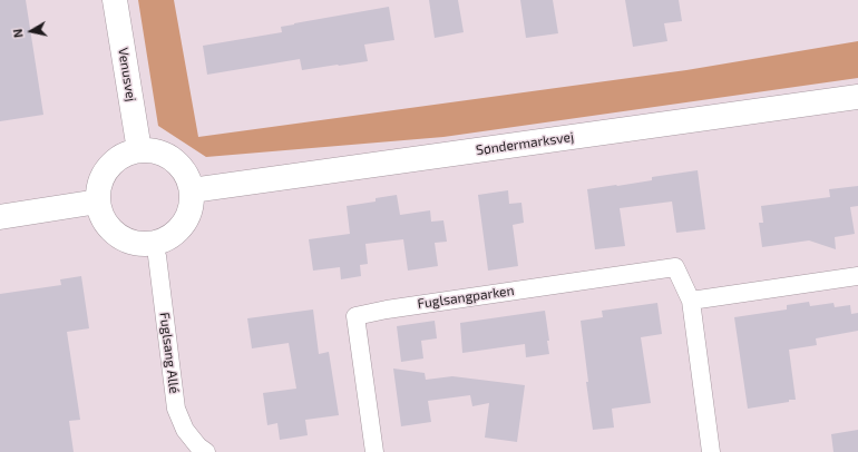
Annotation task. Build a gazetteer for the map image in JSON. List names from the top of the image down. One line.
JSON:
{"streets":{"street":["Venusvej","Søndermarksvej","Fuglsangparken","Fuglsang Allé"]},"crossings":[["Venusvej","Søndermarksvej"],["Venusvej","Fuglsang Allé"],["Søndermarksvej","Fuglsang Allé"]],"north":"left"}
